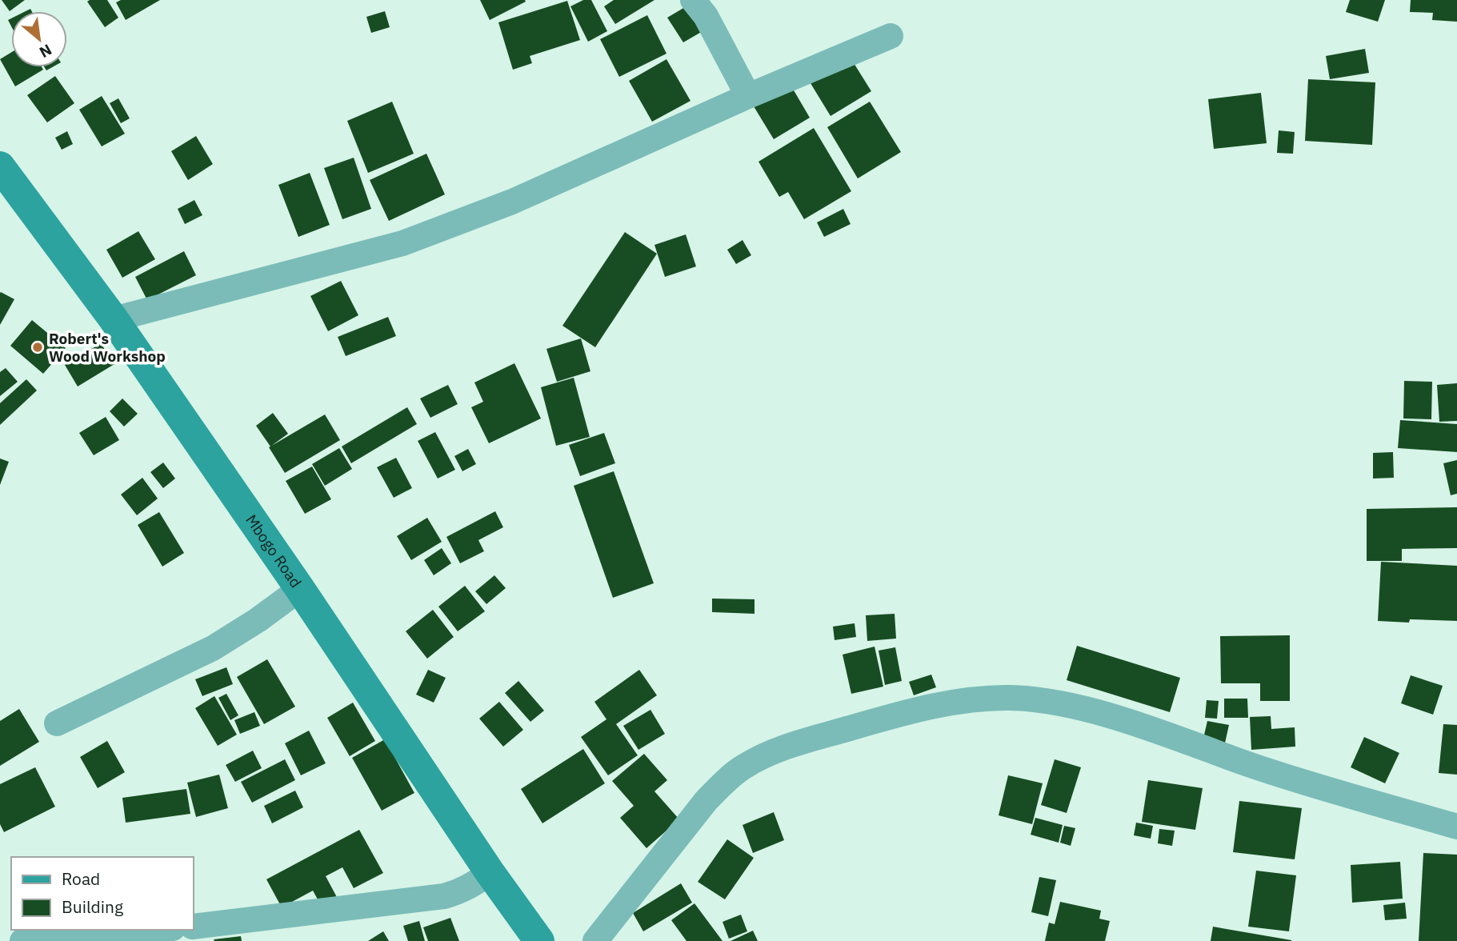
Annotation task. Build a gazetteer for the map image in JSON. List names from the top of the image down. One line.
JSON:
{"streets":{"main road":["Mbogo Road"]},"places":["Robert's Wood Workshop"],"legend":["Road","Building"],"north":"bottom right"}
